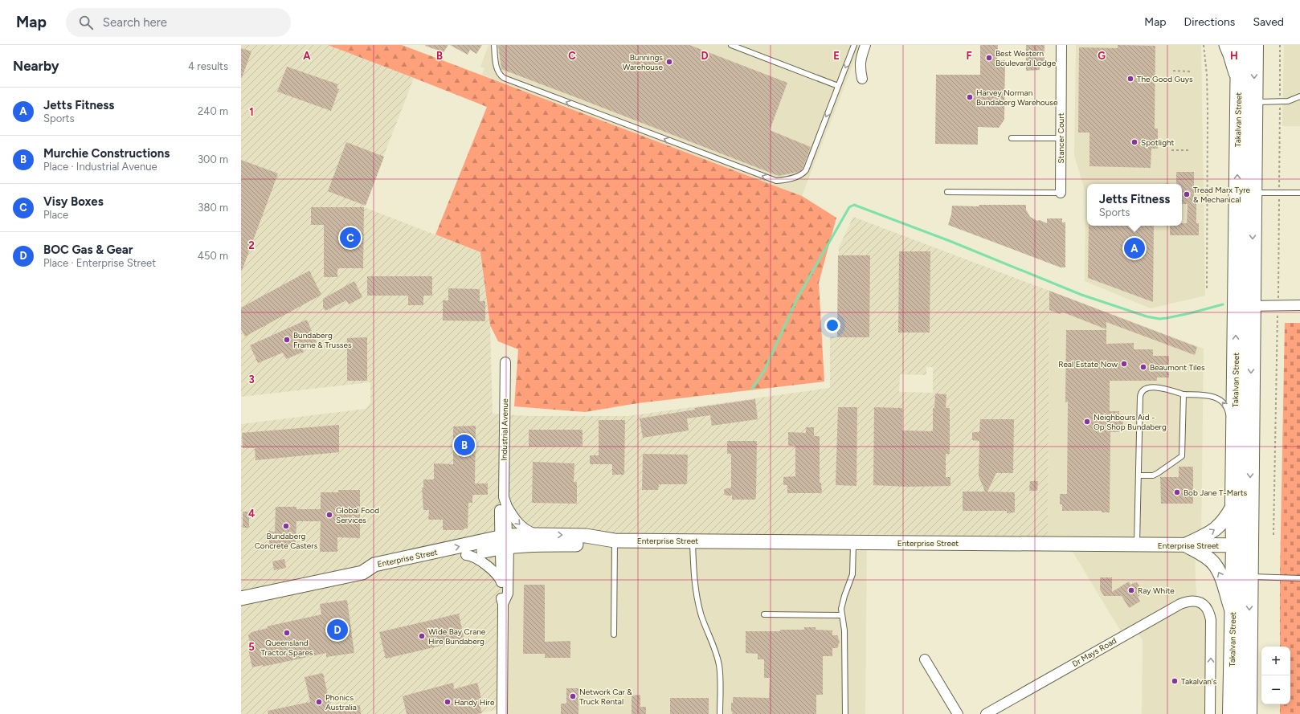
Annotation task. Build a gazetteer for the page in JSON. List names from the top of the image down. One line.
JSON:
{"streets":{"highway":["Takalvan Street"],"street":["Stancer Court","Industrial Avenue","Enterprise Street","Dr Mays Road"]},"crossings":[["Takalvan Street","Enterprise Street"],["Industrial Avenue","Enterprise Street"]],"places":["Best Western Boulevard Lodge","Bunnings Warehouse","The Good Guys","Harvey Norman Bundaberg Warehouse","Spotlight","Tread Marx Tyre & Mechanical","Bundaberg Frame & Trusses","Real Estate Now","Beaumont Tiles","Neighbours Aid - Op Shop Bundaberg","Bob Jane T-Marts","Global Food Services","Bundaberg Concrete Casters","Ray White","Queensland Tractor Spares","Wide Bay Crane Hire Bundaberg","Takalvan's","Network Car & Truck Rental","Phonics Australia","Handy Hire"],"page":{"header":"Map","search":"Search here","nav":["Map","Directions","Saved"],"heading":["Nearby","4 results"],"list":[{"mark":"A","name":"Jetts Fitness","note":"Sports","value":"240 m"},{"mark":"B","name":"Murchie Constructions","note":"Place · Industrial Avenue","value":"300 m"},{"mark":"C","name":"Visy Boxes","note":"Place","value":"380 m"},{"mark":"D","name":"BOC Gas & Gear","note":"Place · Enterprise Street","value":"450 m"}],"popup":["Jetts Fitness","Sports"],"pins":["C","A","B","D"],"map_buttons":["+","−"]},"grid":{"columns":["A","B","C","D","E","F","G","H"],"rows":["1","2","3","4","5"]}}
